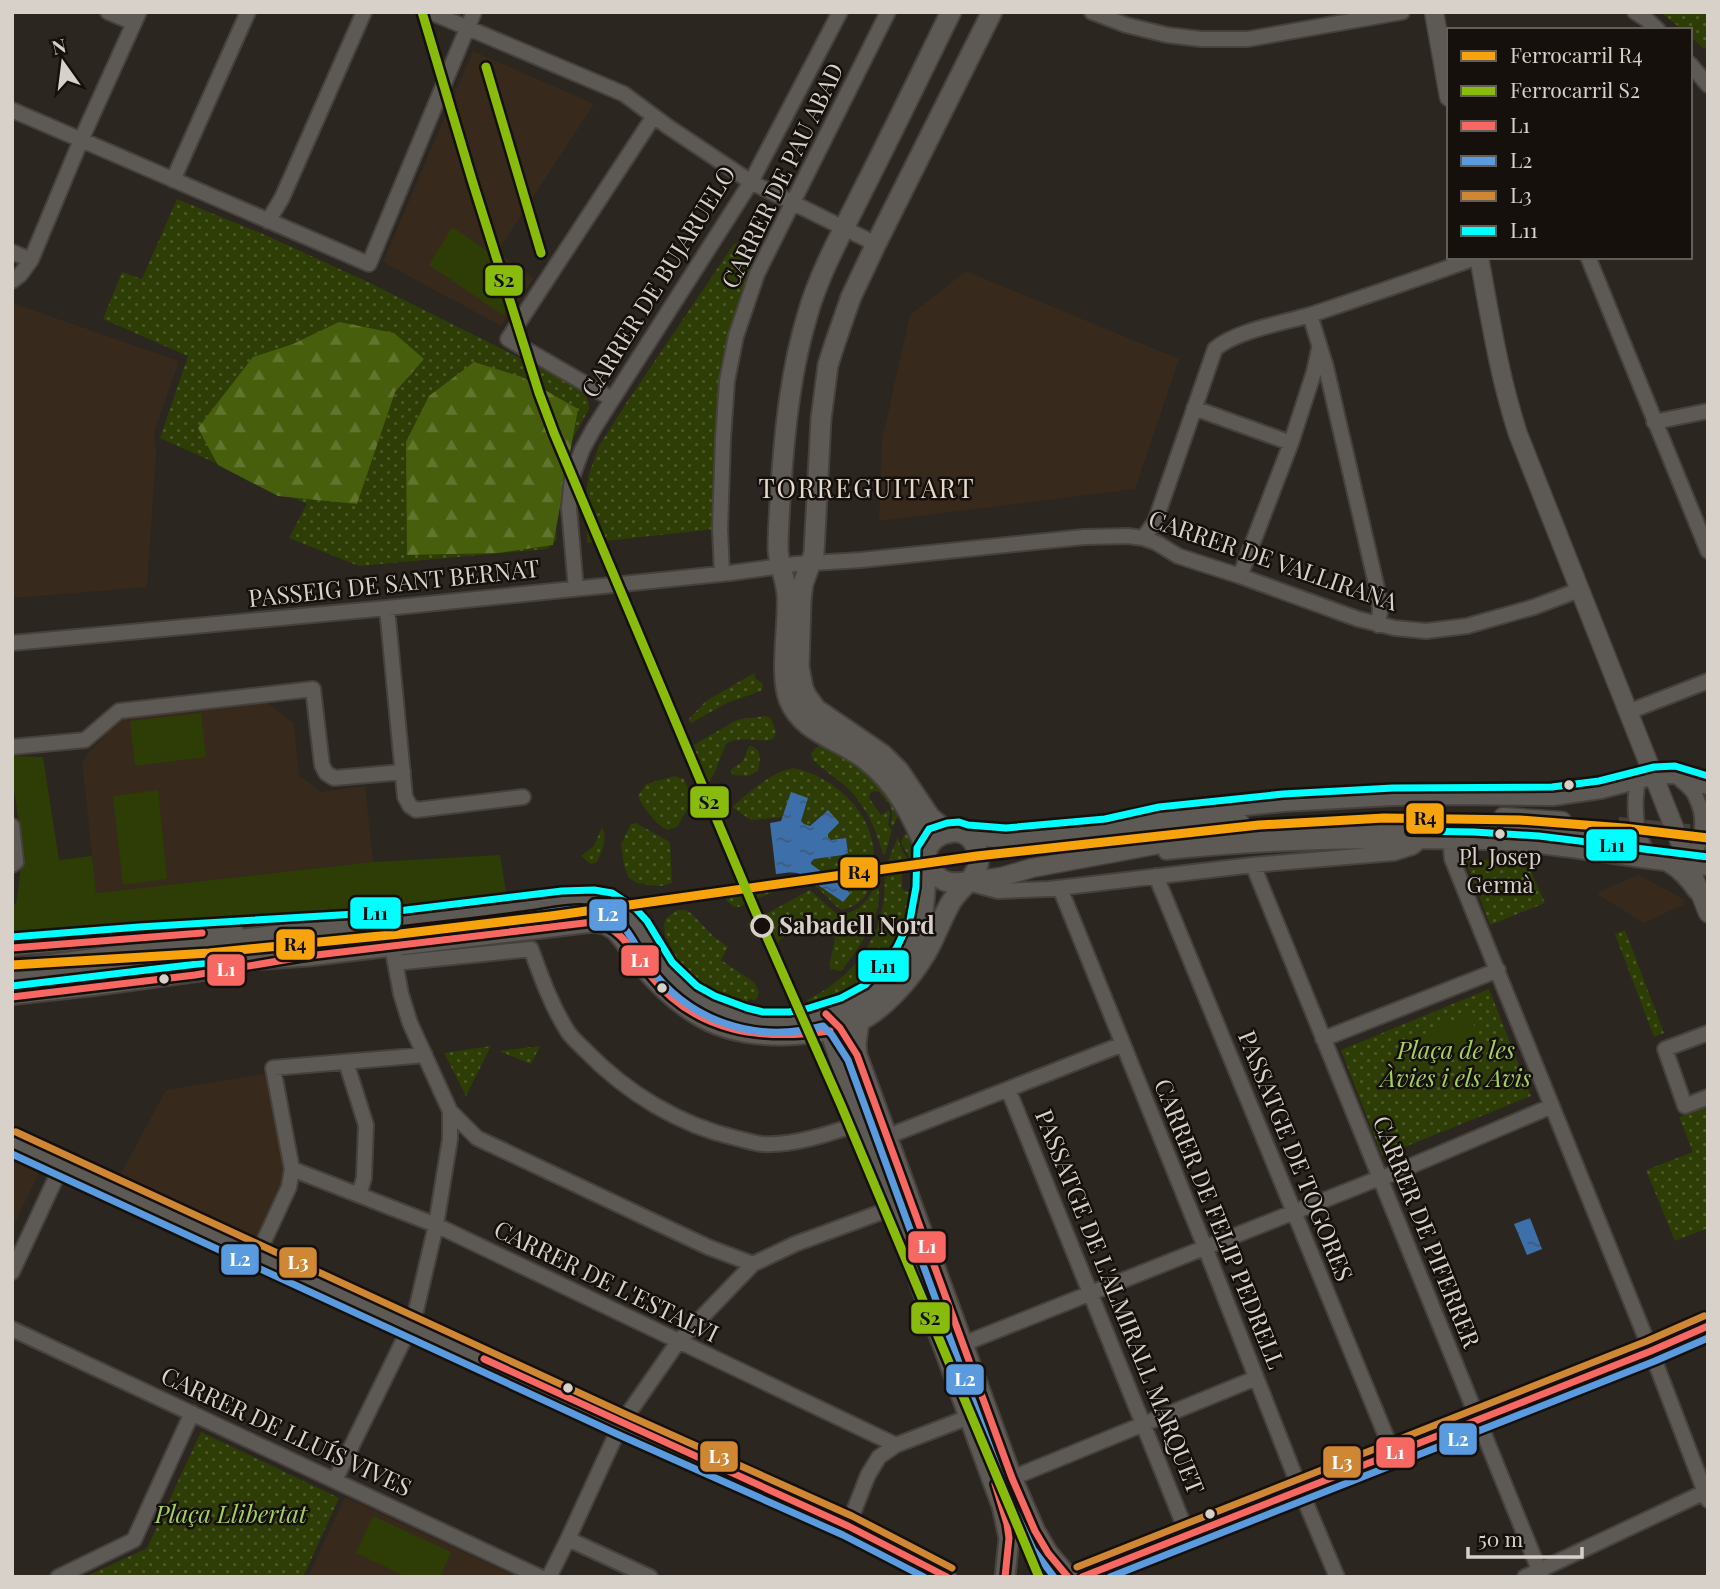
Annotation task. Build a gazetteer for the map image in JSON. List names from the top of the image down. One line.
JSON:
{"streets":{"street":["CARRER DE PAU ABAD","CARRER DE BUJARUELO","CARRER DE VALLIRANA","PASSEIG DE SANT BERNAT","PASSATGE DE TOGORES","CARRER DE FELIP PEDRELL","CARRER DE PIFERRER","CARRER DE L'ESTALVI","PASSATGE DE L'ALMIRALL MARQUET","CARRER DE LLUÍS VIVES"]},"crossings":[["CARRER DE PAU ABAD","PASSEIG DE SANT BERNAT"],["CARRER DE BUJARUELO","PASSEIG DE SANT BERNAT"],["CARRER DE VALLIRANA","PASSEIG DE SANT BERNAT"]],"districts":["TORREGUITART"],"parks":["Plaça de les Àvies i els Avis","Plaça Llibertat"],"places":["Pl. Josep Germà","Sabadell Nord"],"lines":["rail line S2","transit line L11","rail line R4","transit line L2","transit line L1","transit line L3"],"legend":["Ferrocarril R4","Ferrocarril S2","L1","L2","L3","L11"],"scale_bar":"50 m","north":"top"}
